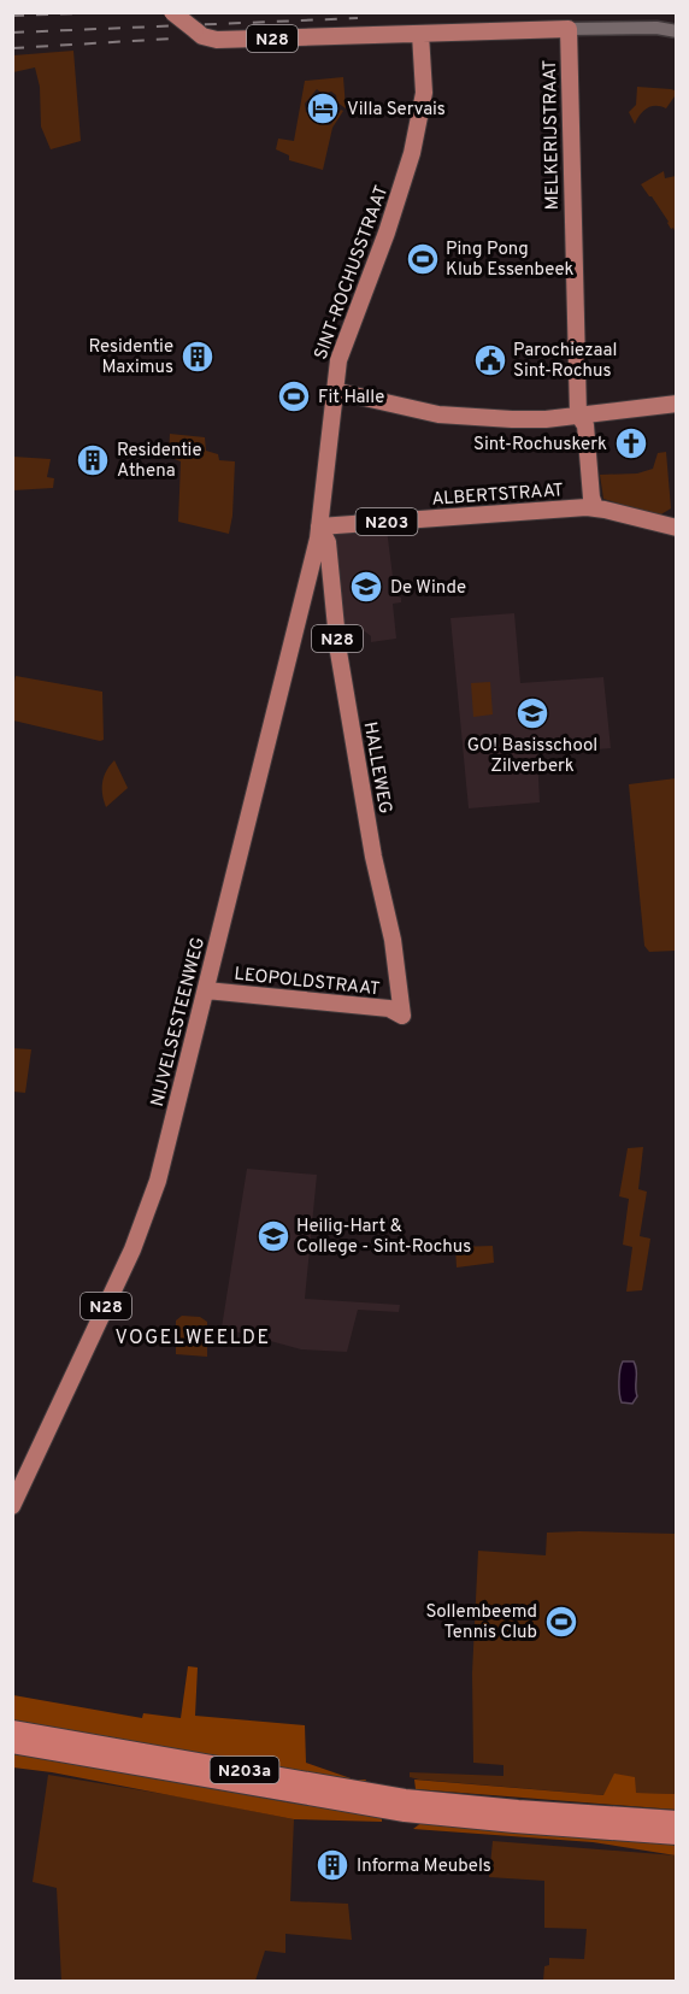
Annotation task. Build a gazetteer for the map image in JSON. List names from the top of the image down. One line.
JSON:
{"streets":{"highway":["N203a"],"main road":["N28","MELKERIJSTRAAT","SINT-ROCHUSSTRAAT","ALBERTSTRAAT","N203","HALLEWEG","LEOPOLDSTRAAT","NIJVELSESTEENWEG"]},"crossings":[["N28","MELKERIJSTRAAT"],["N28","SINT-ROCHUSSTRAAT"],["MELKERIJSTRAAT","ALBERTSTRAAT"],["SINT-ROCHUSSTRAAT","ALBERTSTRAAT"],["SINT-ROCHUSSTRAAT","NIJVELSESTEENWEG"],["ALBERTSTRAAT","NIJVELSESTEENWEG"],["HALLEWEG","LEOPOLDSTRAAT"],["HALLEWEG","NIJVELSESTEENWEG"],["LEOPOLDSTRAAT","NIJVELSESTEENWEG"]],"districts":["VOGELWEELDE"],"places":{"hotel":["Villa Servais"],"sports":["Ping Pong Klub Essenbeek","Fit Halle","Sollembeemd Tennis Club"],"building":["Residentie Maximus","Residentie Athena","Informa Meubels"],"public building":["Parochiezaal Sint-Rochus"],"church":["Sint-Rochuskerk"],"school or university":["De Winde","GO! Basisschool Zilverberk","Heilig-Hart & College - Sint-Rochus"]}}
